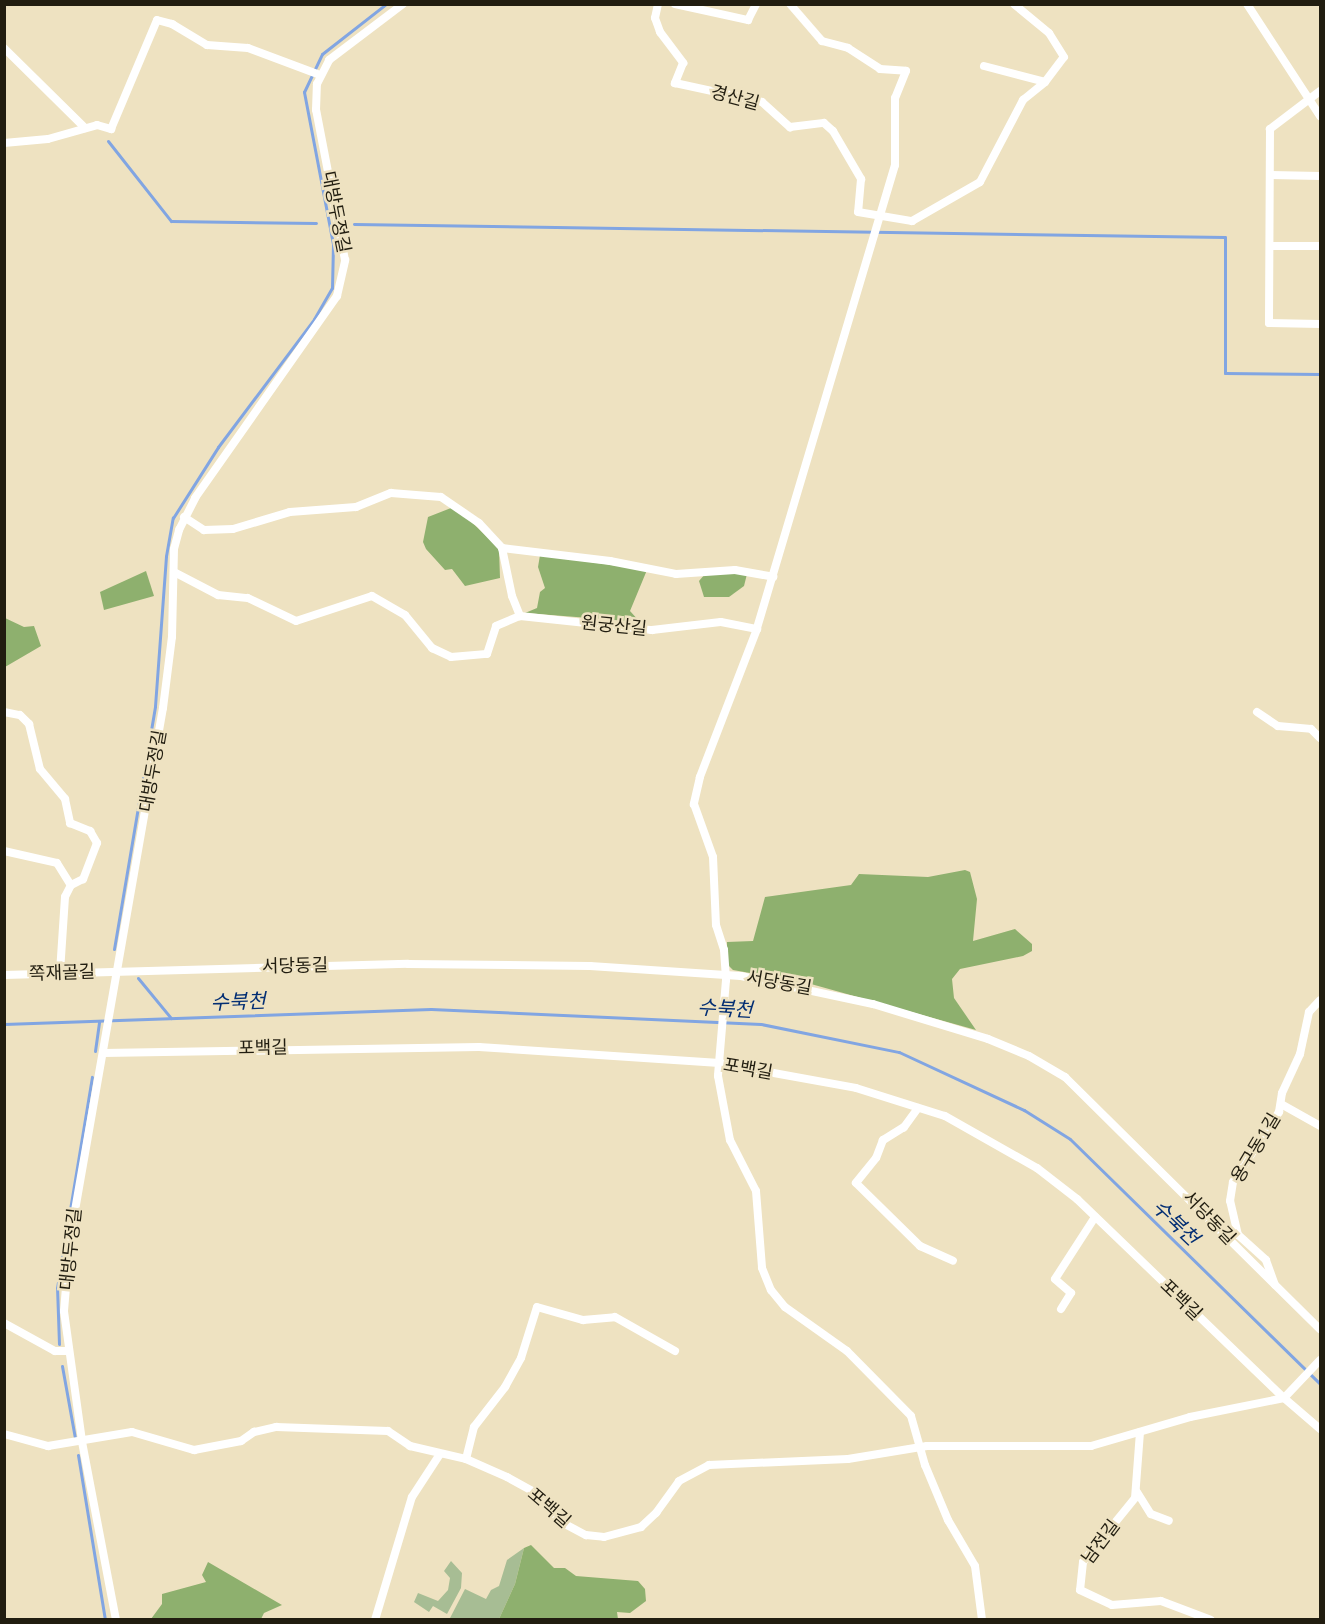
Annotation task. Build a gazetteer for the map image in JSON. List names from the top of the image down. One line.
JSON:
{"streets":{"street":["경산길","대방두정길","원궁산길","서당동길","쪽재골길","포백길","용구동1길","남전길"]},"crossings":[["대방두정길","서당동길"],["대방두정길","쪽재골길"],["대방두정길","포백길"],["서당동길","쪽재골길"],["서당동길","용구동1길"]],"water":["수북천"]}
